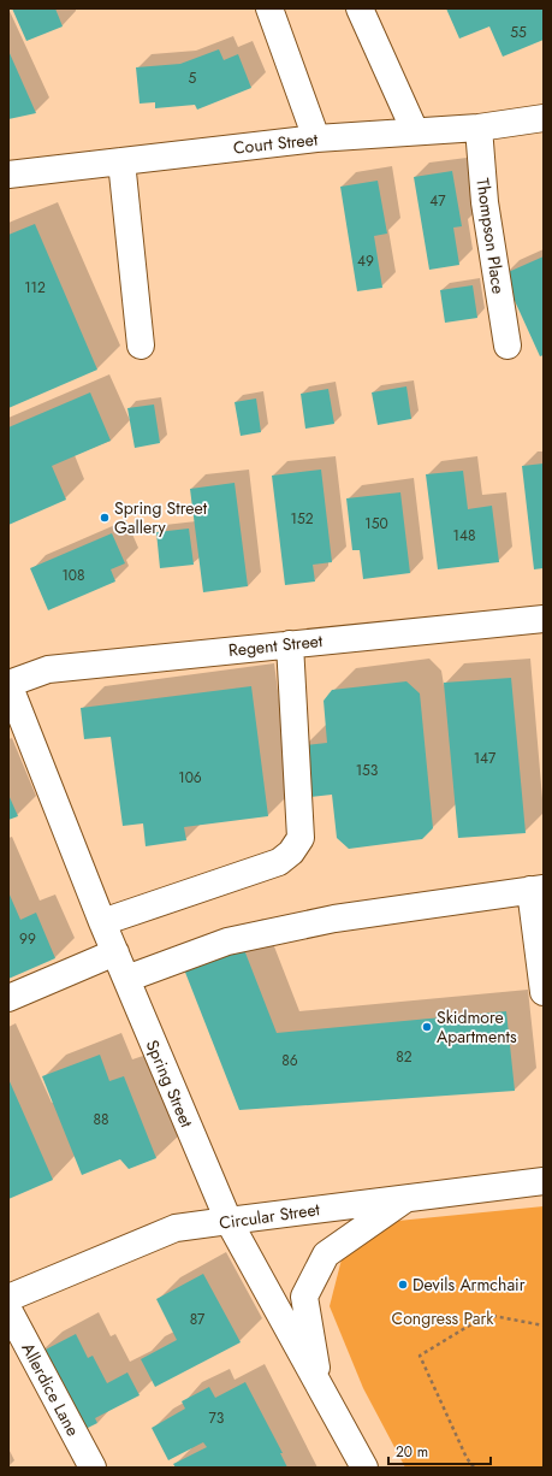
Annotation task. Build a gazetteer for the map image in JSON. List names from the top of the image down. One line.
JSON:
{"streets":{"street":["Court Street","Thompson Place","Regent Street","Spring Street","Circular Street","Allerdice Lane"]},"crossings":[["Court Street","Thompson Place"],["Regent Street","Spring Street"],["Spring Street","Circular Street"]],"parks":["Congress Park"],"places":["Spring Street Gallery","Skidmore Apartments","Devils Armchair"],"house_numbers":["55","5","47","49","112","152","150","148","108","147","153","106","99","82","86","88","87","73"],"scale_bar":"20 m"}
